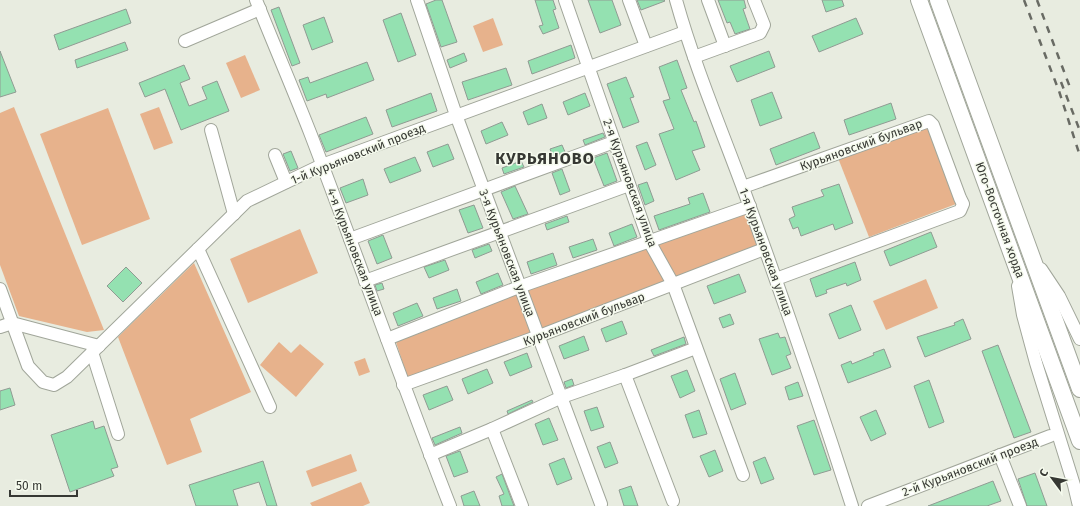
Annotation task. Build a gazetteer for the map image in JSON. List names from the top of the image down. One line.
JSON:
{"streets":{"main road":["Юго-Восточная хорда"],"street":["Курьяновский бульвар","1-й Курьяновский проезд","2-я Курьяновская улица","4-я Курьяновская улица","1-я Курьяновская улица","3-я Курьяновская улица","2-й Курьяновский проезд"]},"crossings":[["Курьяновский бульвар","2-я Курьяновская улица"],["Курьяновский бульвар","4-я Курьяновская улица"],["Курьяновский бульвар","1-я Курьяновская улица"],["Курьяновский бульвар","3-я Курьяновская улица"],["1-й Курьяновский проезд","2-я Курьяновская улица"],["1-й Курьяновский проезд","4-я Курьяновская улица"],["1-й Курьяновский проезд","1-я Курьяновская улица"],["1-й Курьяновский проезд","3-я Курьяновская улица"]],"districts":["КУРЬЯНОВО"],"scale_bar":"50 m","north":"top left"}
